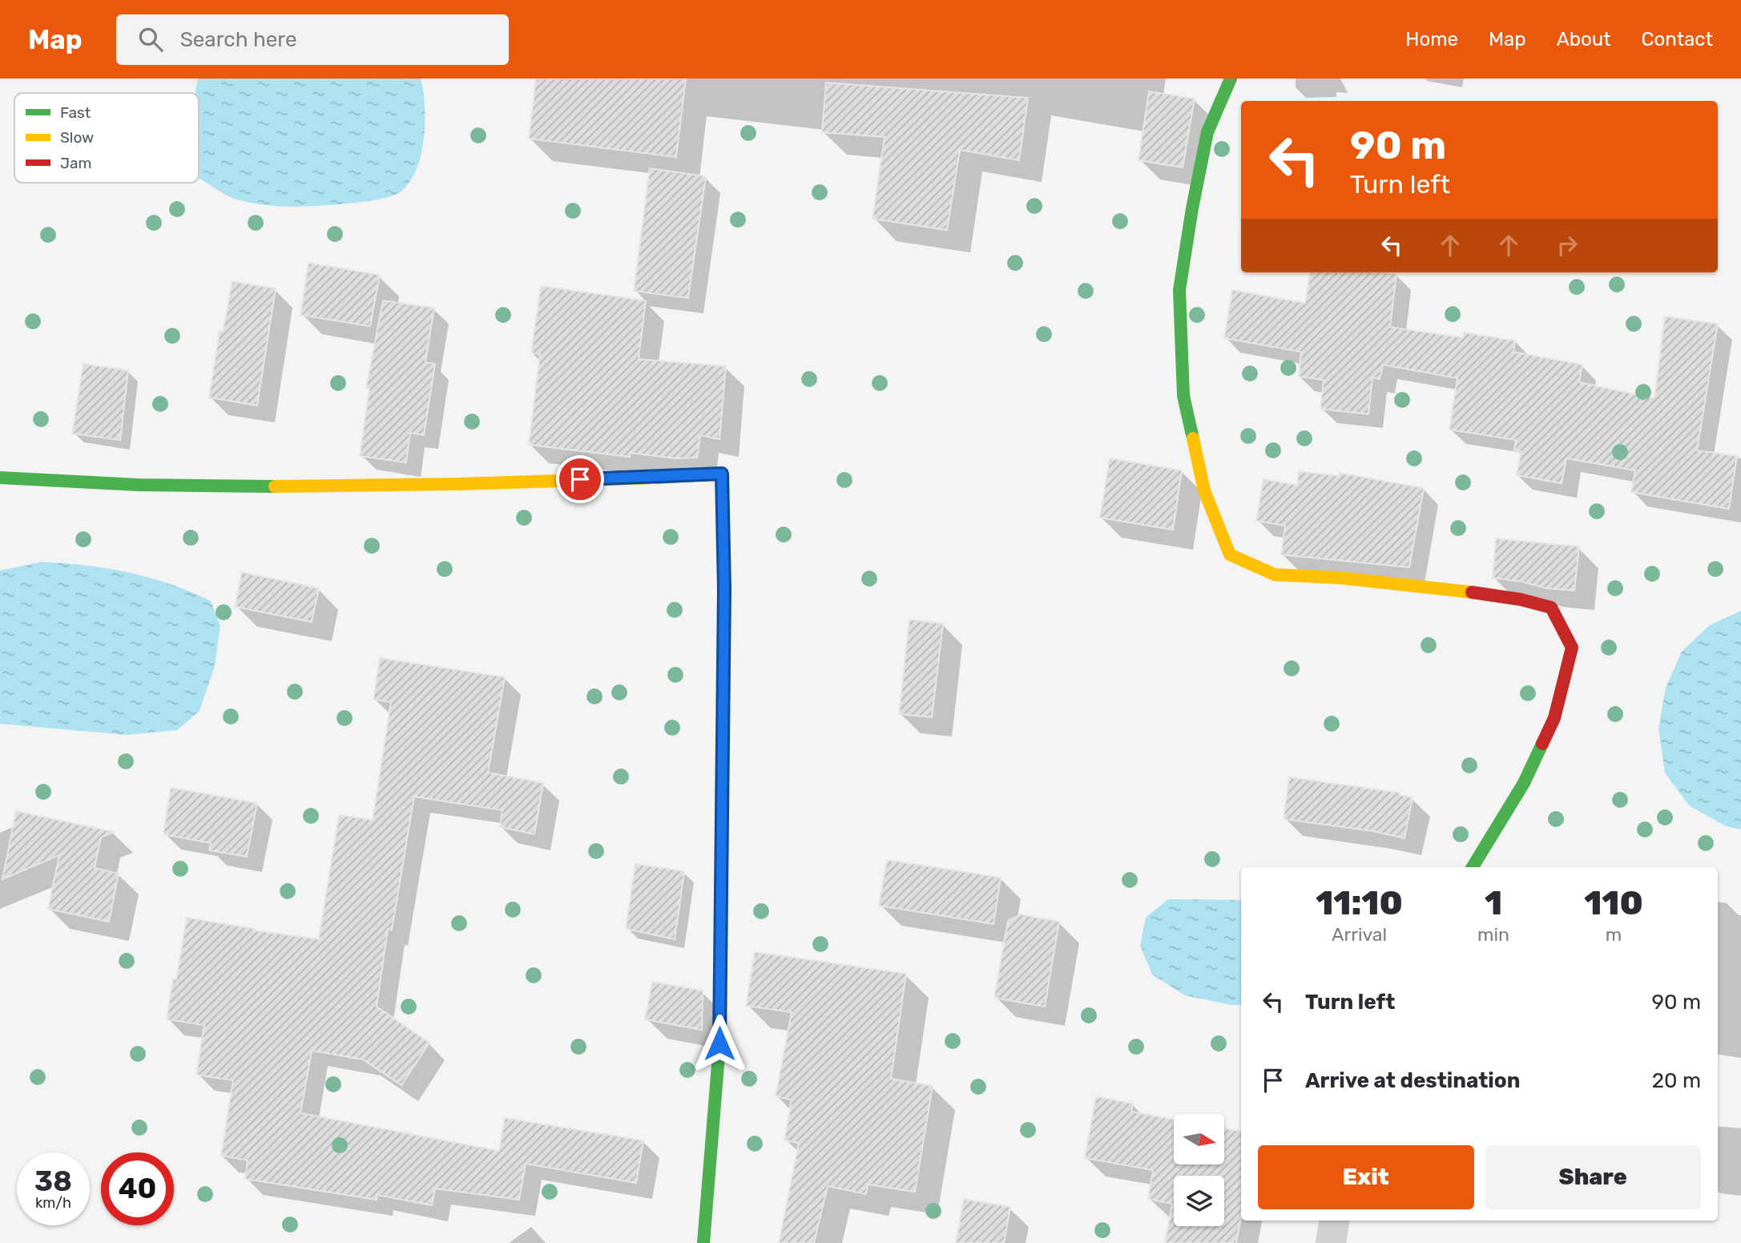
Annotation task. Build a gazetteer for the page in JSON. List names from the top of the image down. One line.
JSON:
{"legend":["Fast","Slow","Jam"],"north":"right","page":{"header":"Map","search":"Search here","nav":["Home","Map","About","Contact"],"turn":["90 m","Turn left"],"eta":["11:10","Arrival","1","min","110","m"],"list":[{"name":"Turn left","value":"90 m"},{"name":"Arrive at destination","value":"20 m"}],"buttons":["Exit","Share"],"speed":"38 km/h","limit":"40"}}
